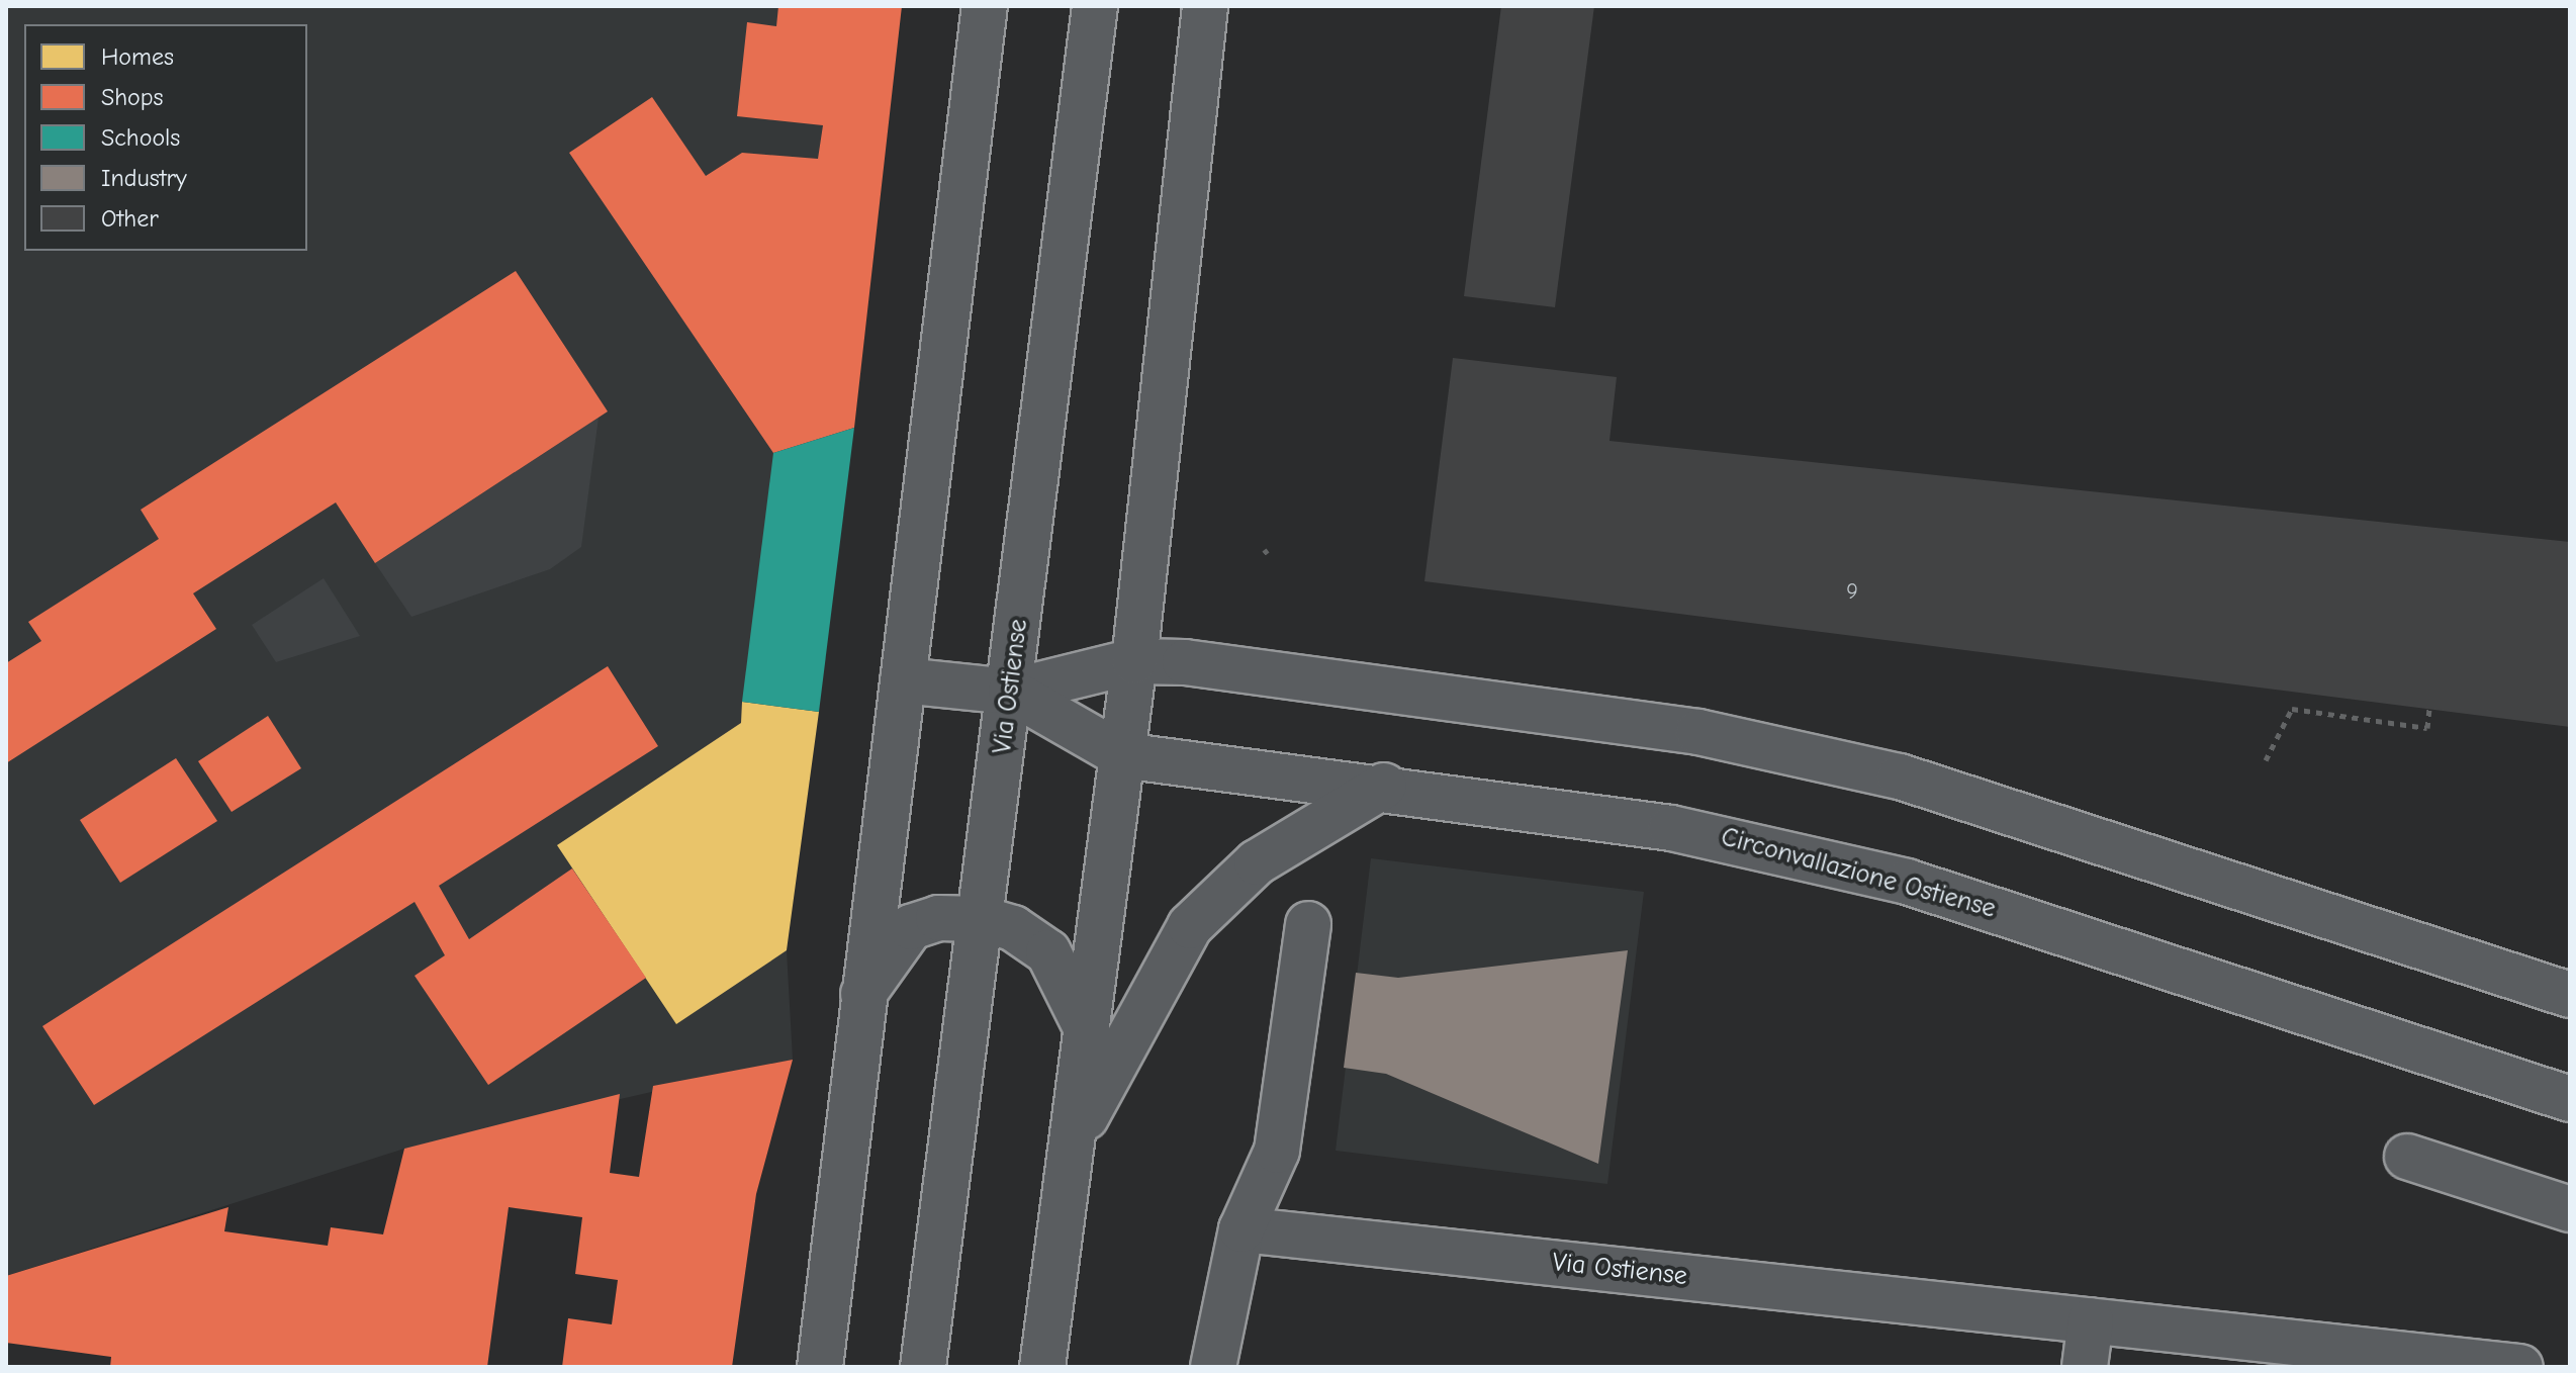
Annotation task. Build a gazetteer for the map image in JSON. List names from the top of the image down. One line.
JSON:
{"streets":{"main road":["Via Ostiense","Circonvallazione Ostiense"]},"house_numbers":["9"],"legend":["Homes","Shops","Schools","Industry","Other"]}
